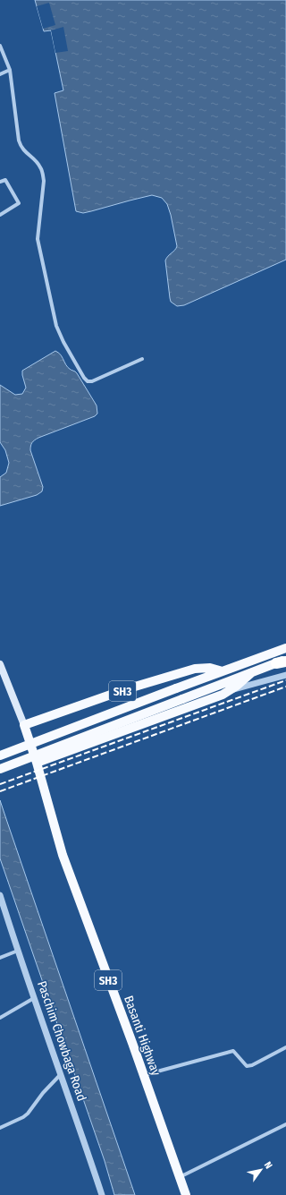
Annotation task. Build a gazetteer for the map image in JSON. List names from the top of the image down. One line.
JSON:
{"streets":{"main road":["SH3","Basanti Highway"],"street":["Paschim Chowbaga Road"]},"crossings":[["SH3","Basanti Highway"]],"north":"top right"}
